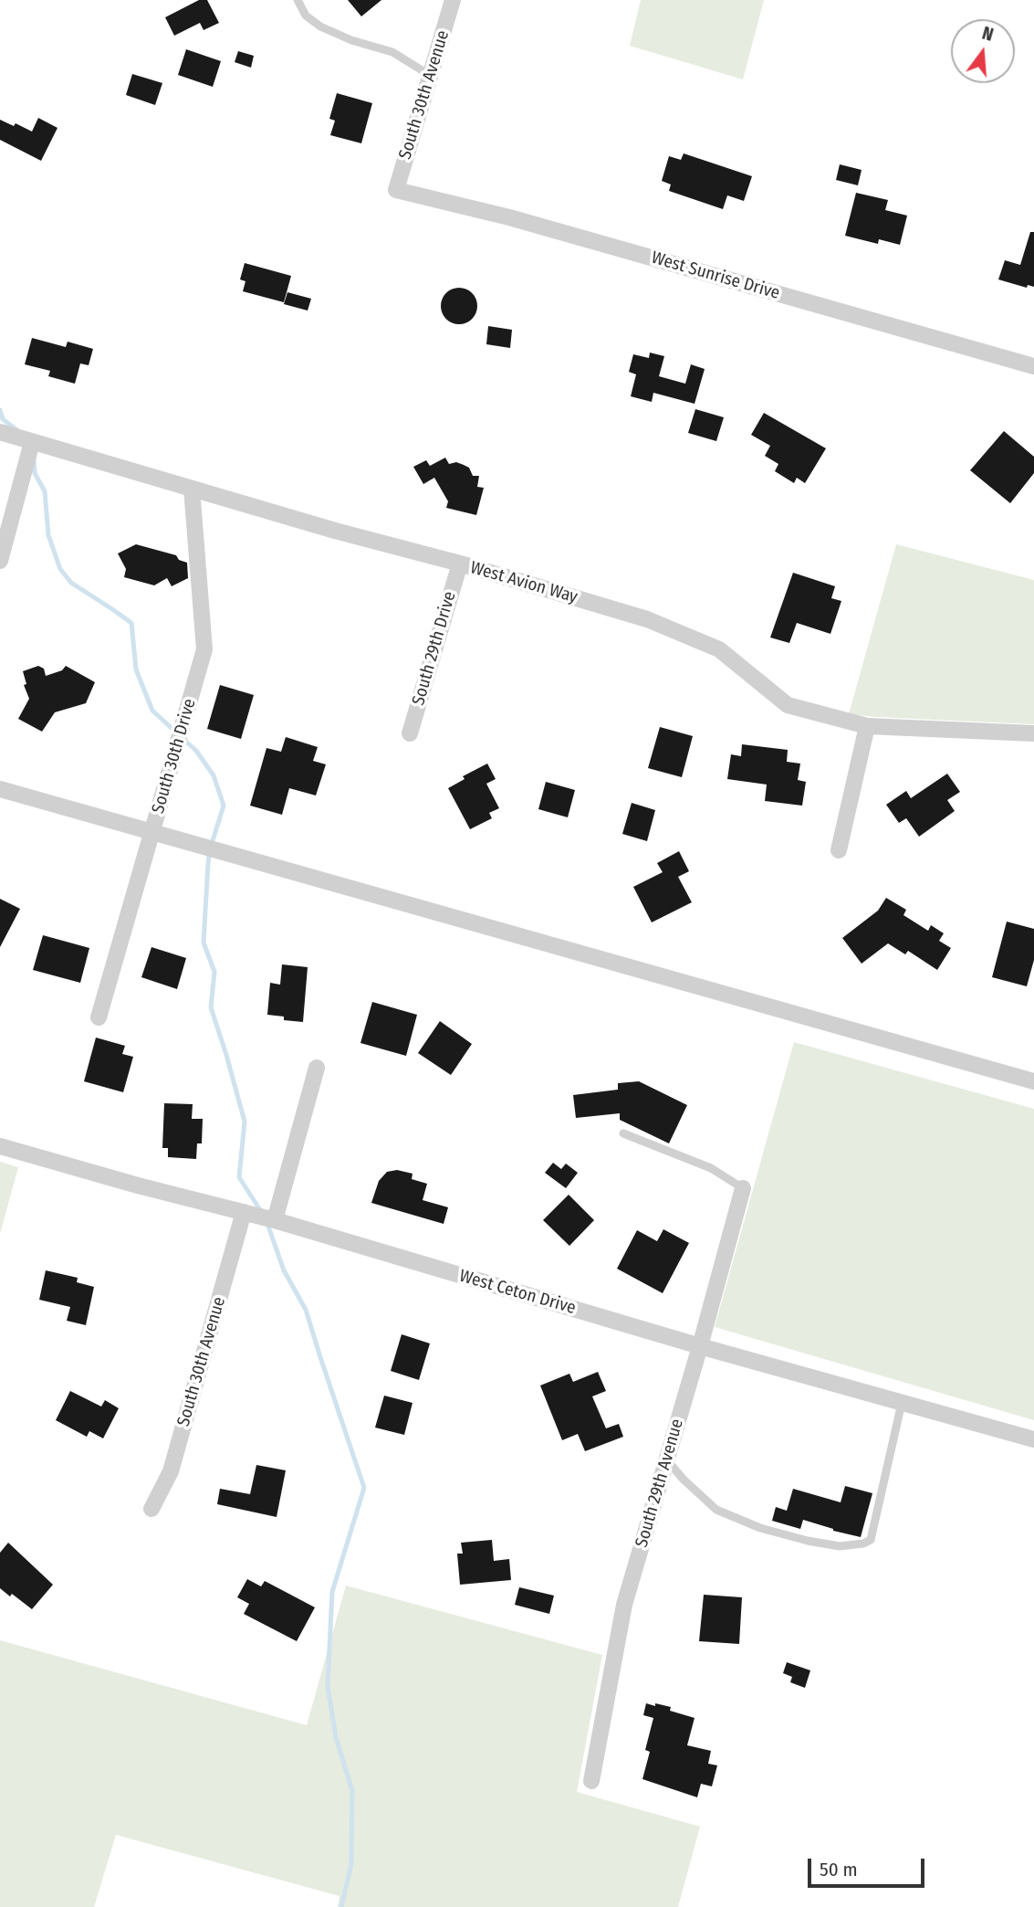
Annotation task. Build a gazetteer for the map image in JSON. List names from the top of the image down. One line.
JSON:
{"streets":{"street":["South 30th Avenue","West Sunrise Drive","West Avion Way","South 29th Drive","South 30th Drive","West Ceton Drive","South 29th Avenue"]},"crossings":[["South 30th Avenue","West Sunrise Drive"],["South 30th Avenue","West Ceton Drive"],["West Avion Way","South 29th Drive"],["West Avion Way","South 30th Drive"],["West Ceton Drive","South 29th Avenue"]],"scale_bar":"50 m","north":"top"}
